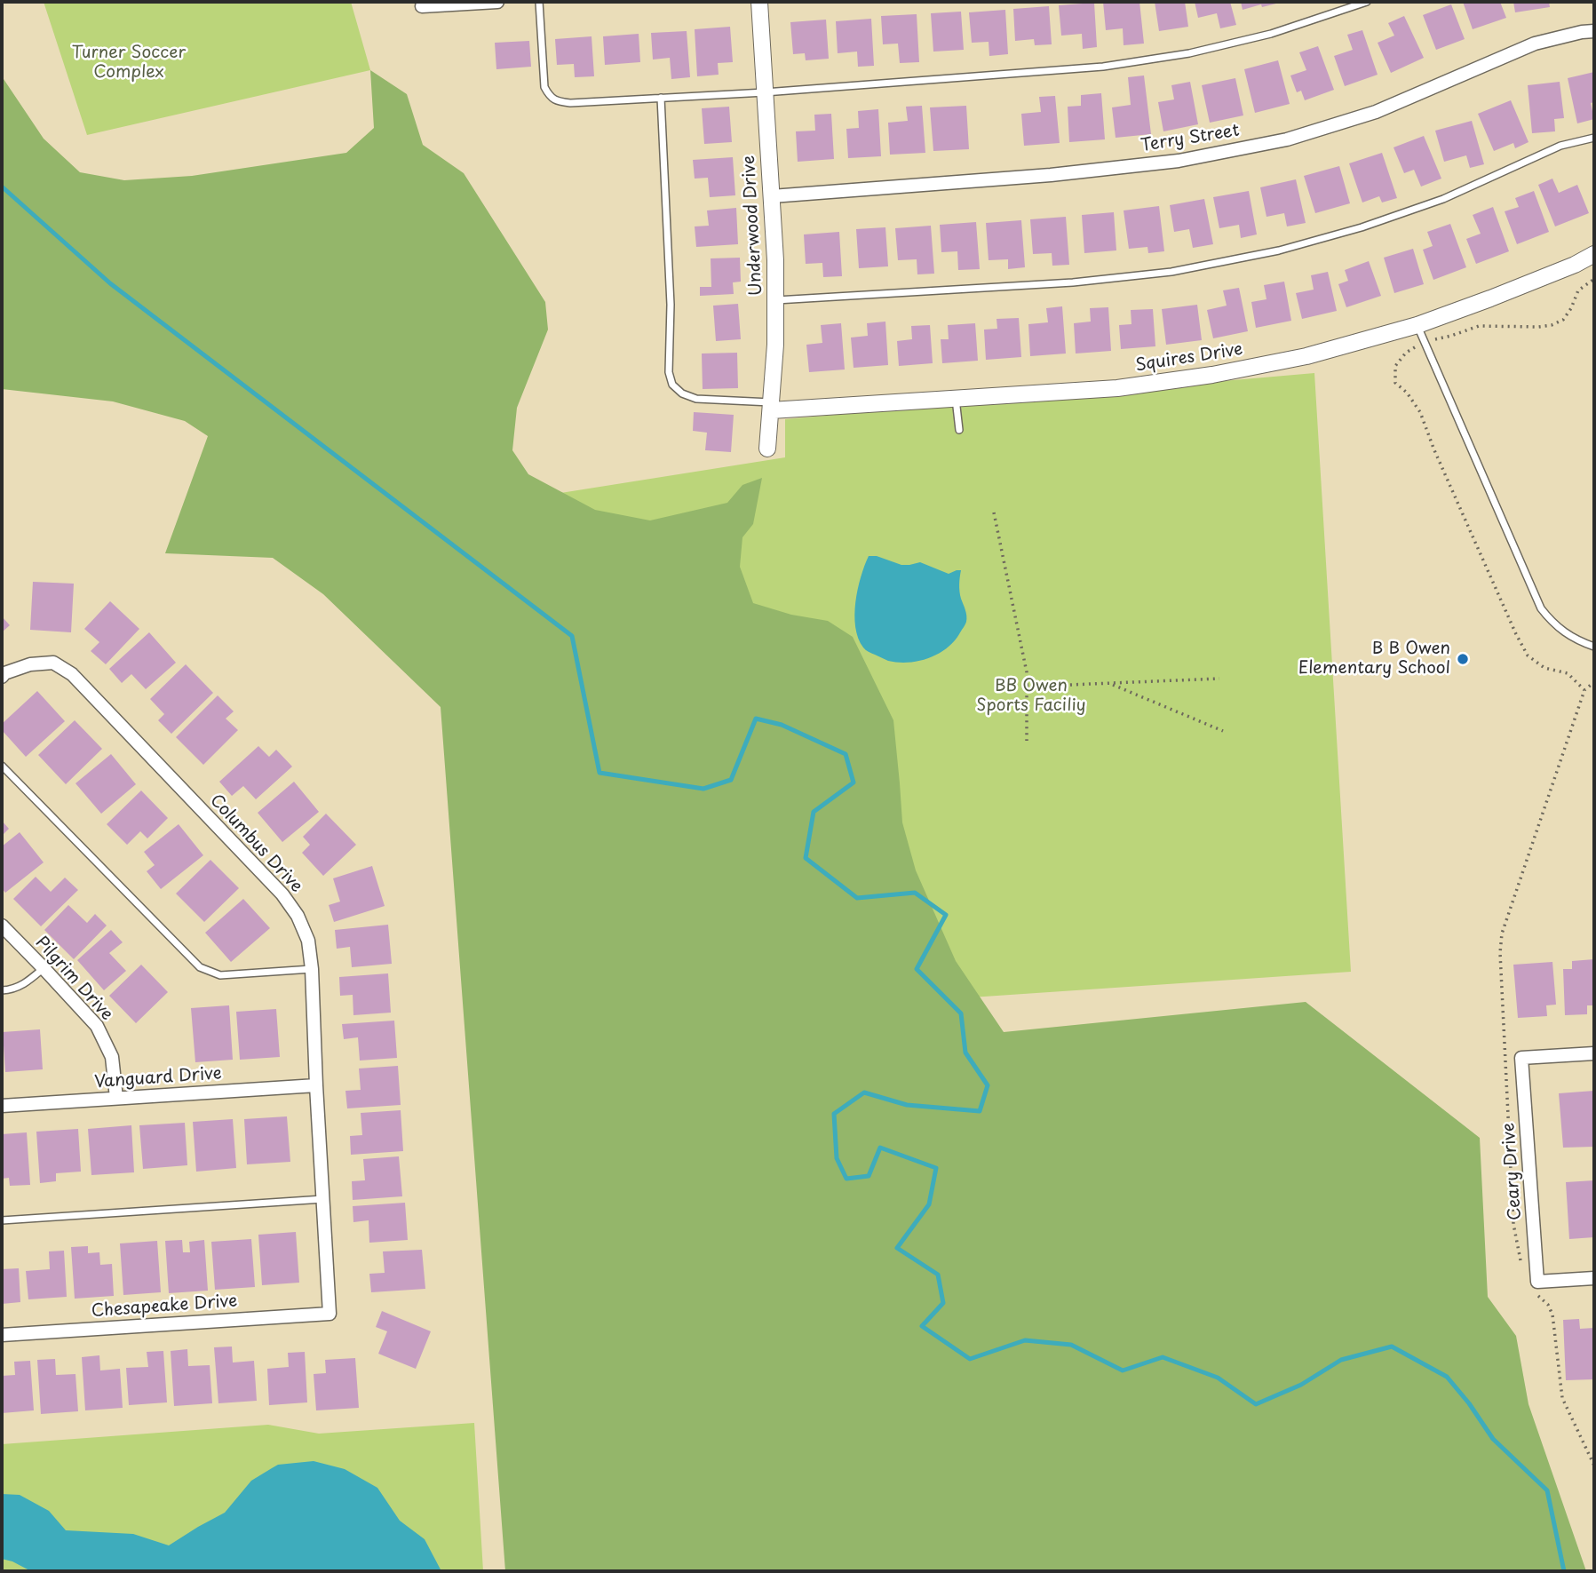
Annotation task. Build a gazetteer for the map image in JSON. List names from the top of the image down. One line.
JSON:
{"streets":{"street":["Terry Street","Underwood Drive","Squires Drive","Columbus Drive","Pilgrim Drive","Vanguard Drive","Ceary Drive","Chesapeake Drive"]},"crossings":[["Terry Street","Underwood Drive"],["Underwood Drive","Squires Drive"],["Columbus Drive","Vanguard Drive"],["Columbus Drive","Chesapeake Drive"],["Pilgrim Drive","Vanguard Drive"]],"parks":["Turner Soccer Complex","BB Owen Sports Faciliy"],"places":["B B Owen Elementary School"]}
